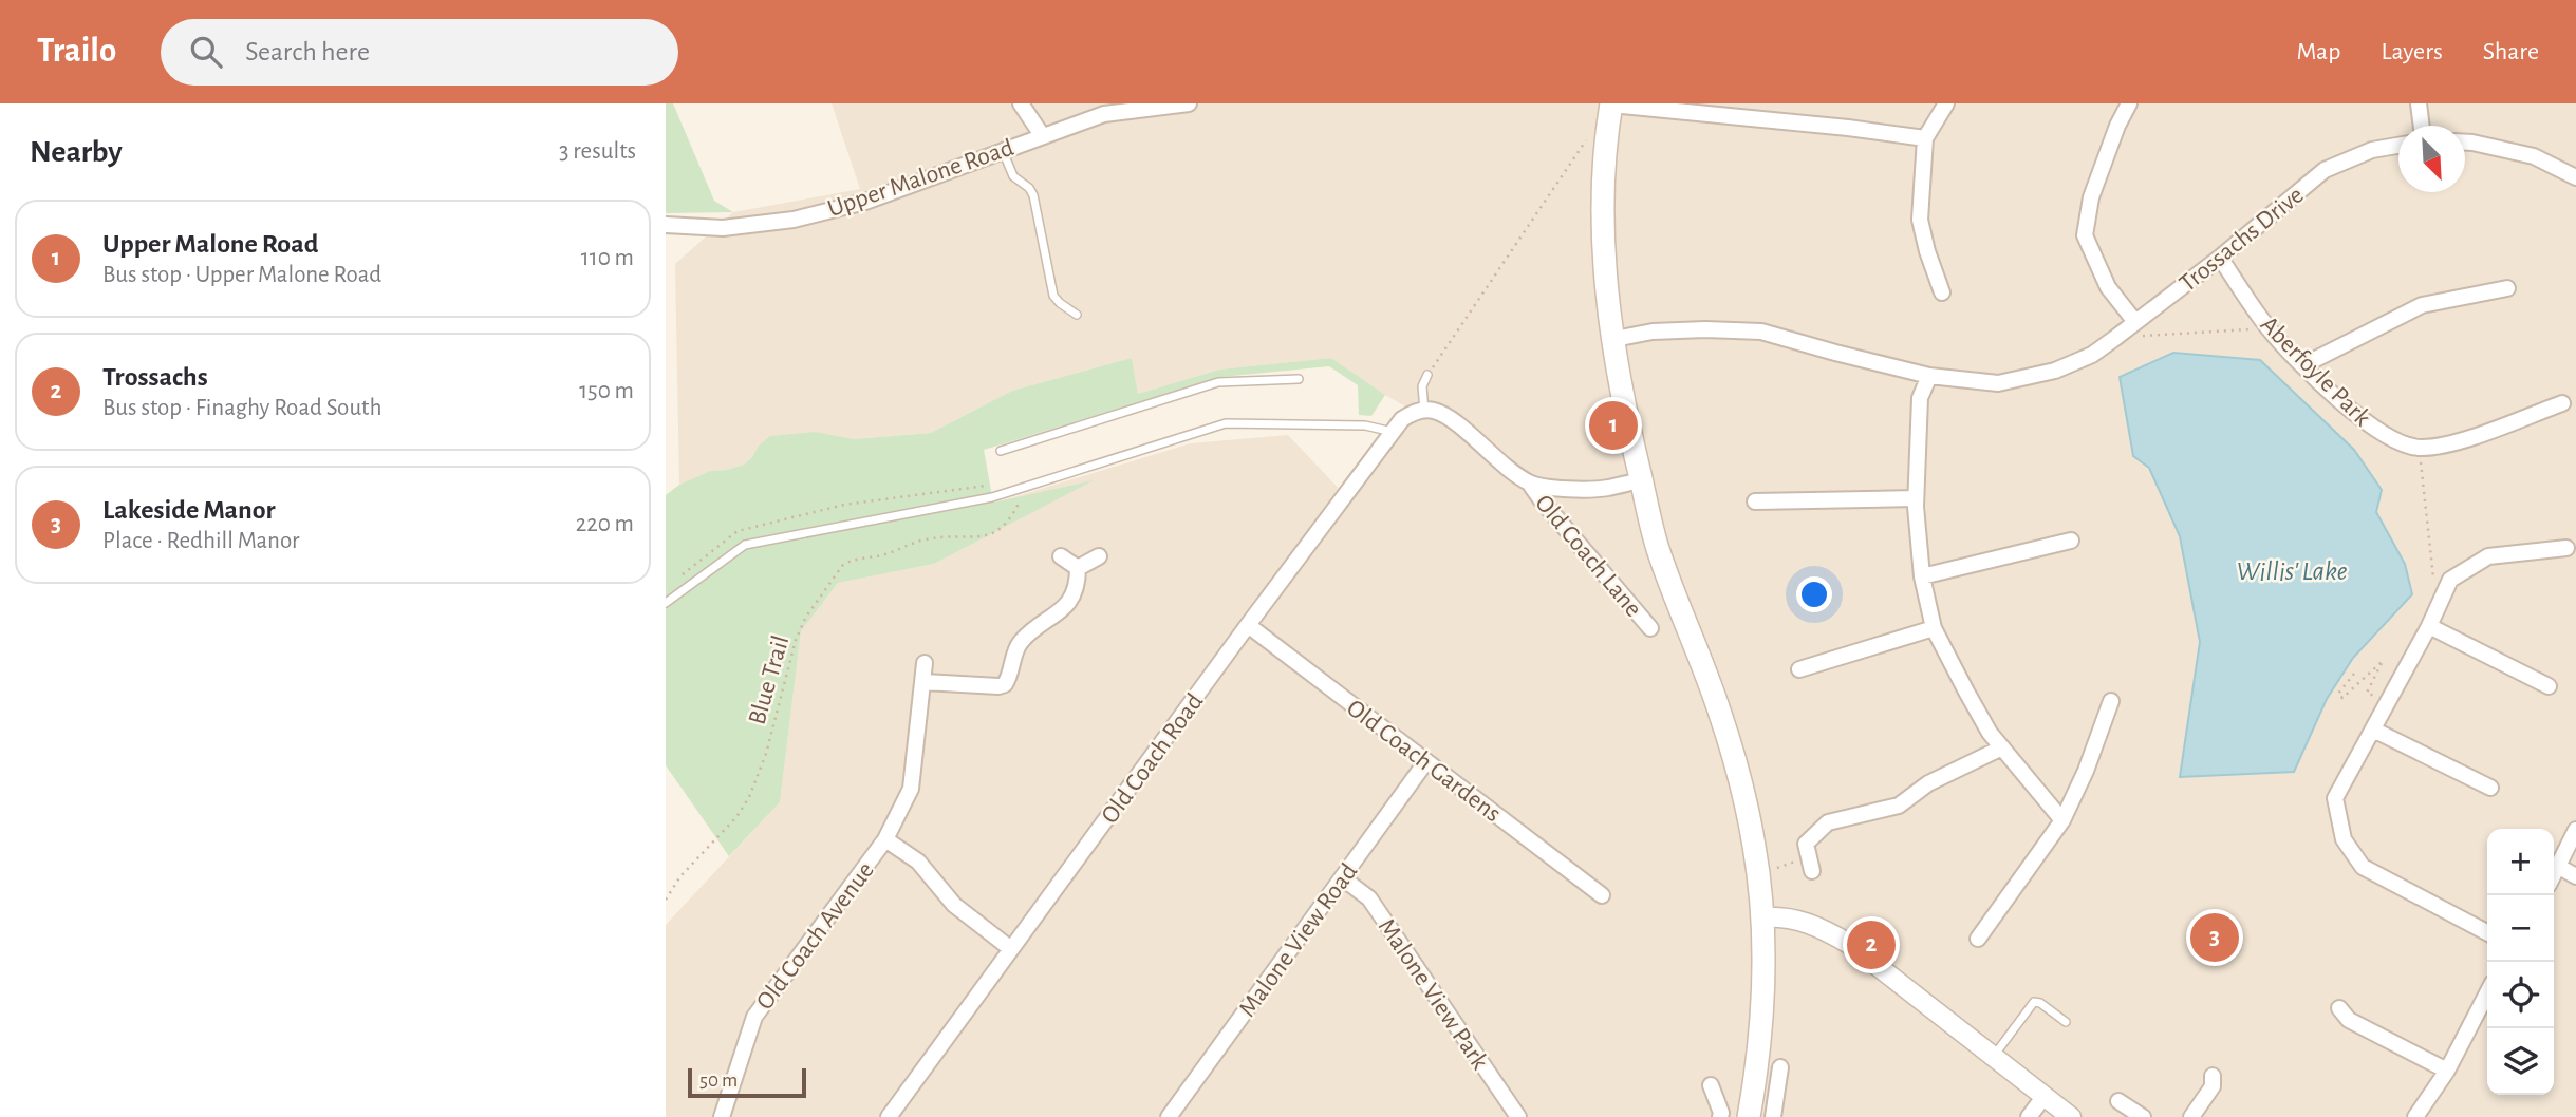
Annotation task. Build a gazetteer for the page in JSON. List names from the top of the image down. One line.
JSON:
{"streets":{"street":["Upper Malone Road","Trossachs Drive","Aberfoyle Park","Old Coach Lane","Old Coach Road","Old Coach Gardens","Old Coach Avenue","Malone View Road","Malone View Park"],"path":["Blue Trail"]},"crossings":[["Trossachs Drive","Aberfoyle Park"],["Old Coach Lane","Old Coach Road"],["Old Coach Road","Old Coach Gardens"],["Old Coach Road","Old Coach Avenue"],["Old Coach Gardens","Malone View Road"],["Malone View Road","Malone View Park"]],"water":["Willis' Lake"],"scale_bar":"50 m","north":"bottom right","page":{"header":"Trailo","search":"Search here","nav":["Map","Layers","Share"],"heading":["Nearby","3 results"],"list":[{"mark":"1","name":"Upper Malone Road","note":"Bus stop · Upper Malone Road","value":"110 m"},{"mark":"2","name":"Trossachs","note":"Bus stop · Finaghy Road South","value":"150 m"},{"mark":"3","name":"Lakeside Manor","note":"Place · Redhill Manor","value":"220 m"}],"pins":["1","3","2"],"map_buttons":["+","−"],"scale":"50 m"}}
